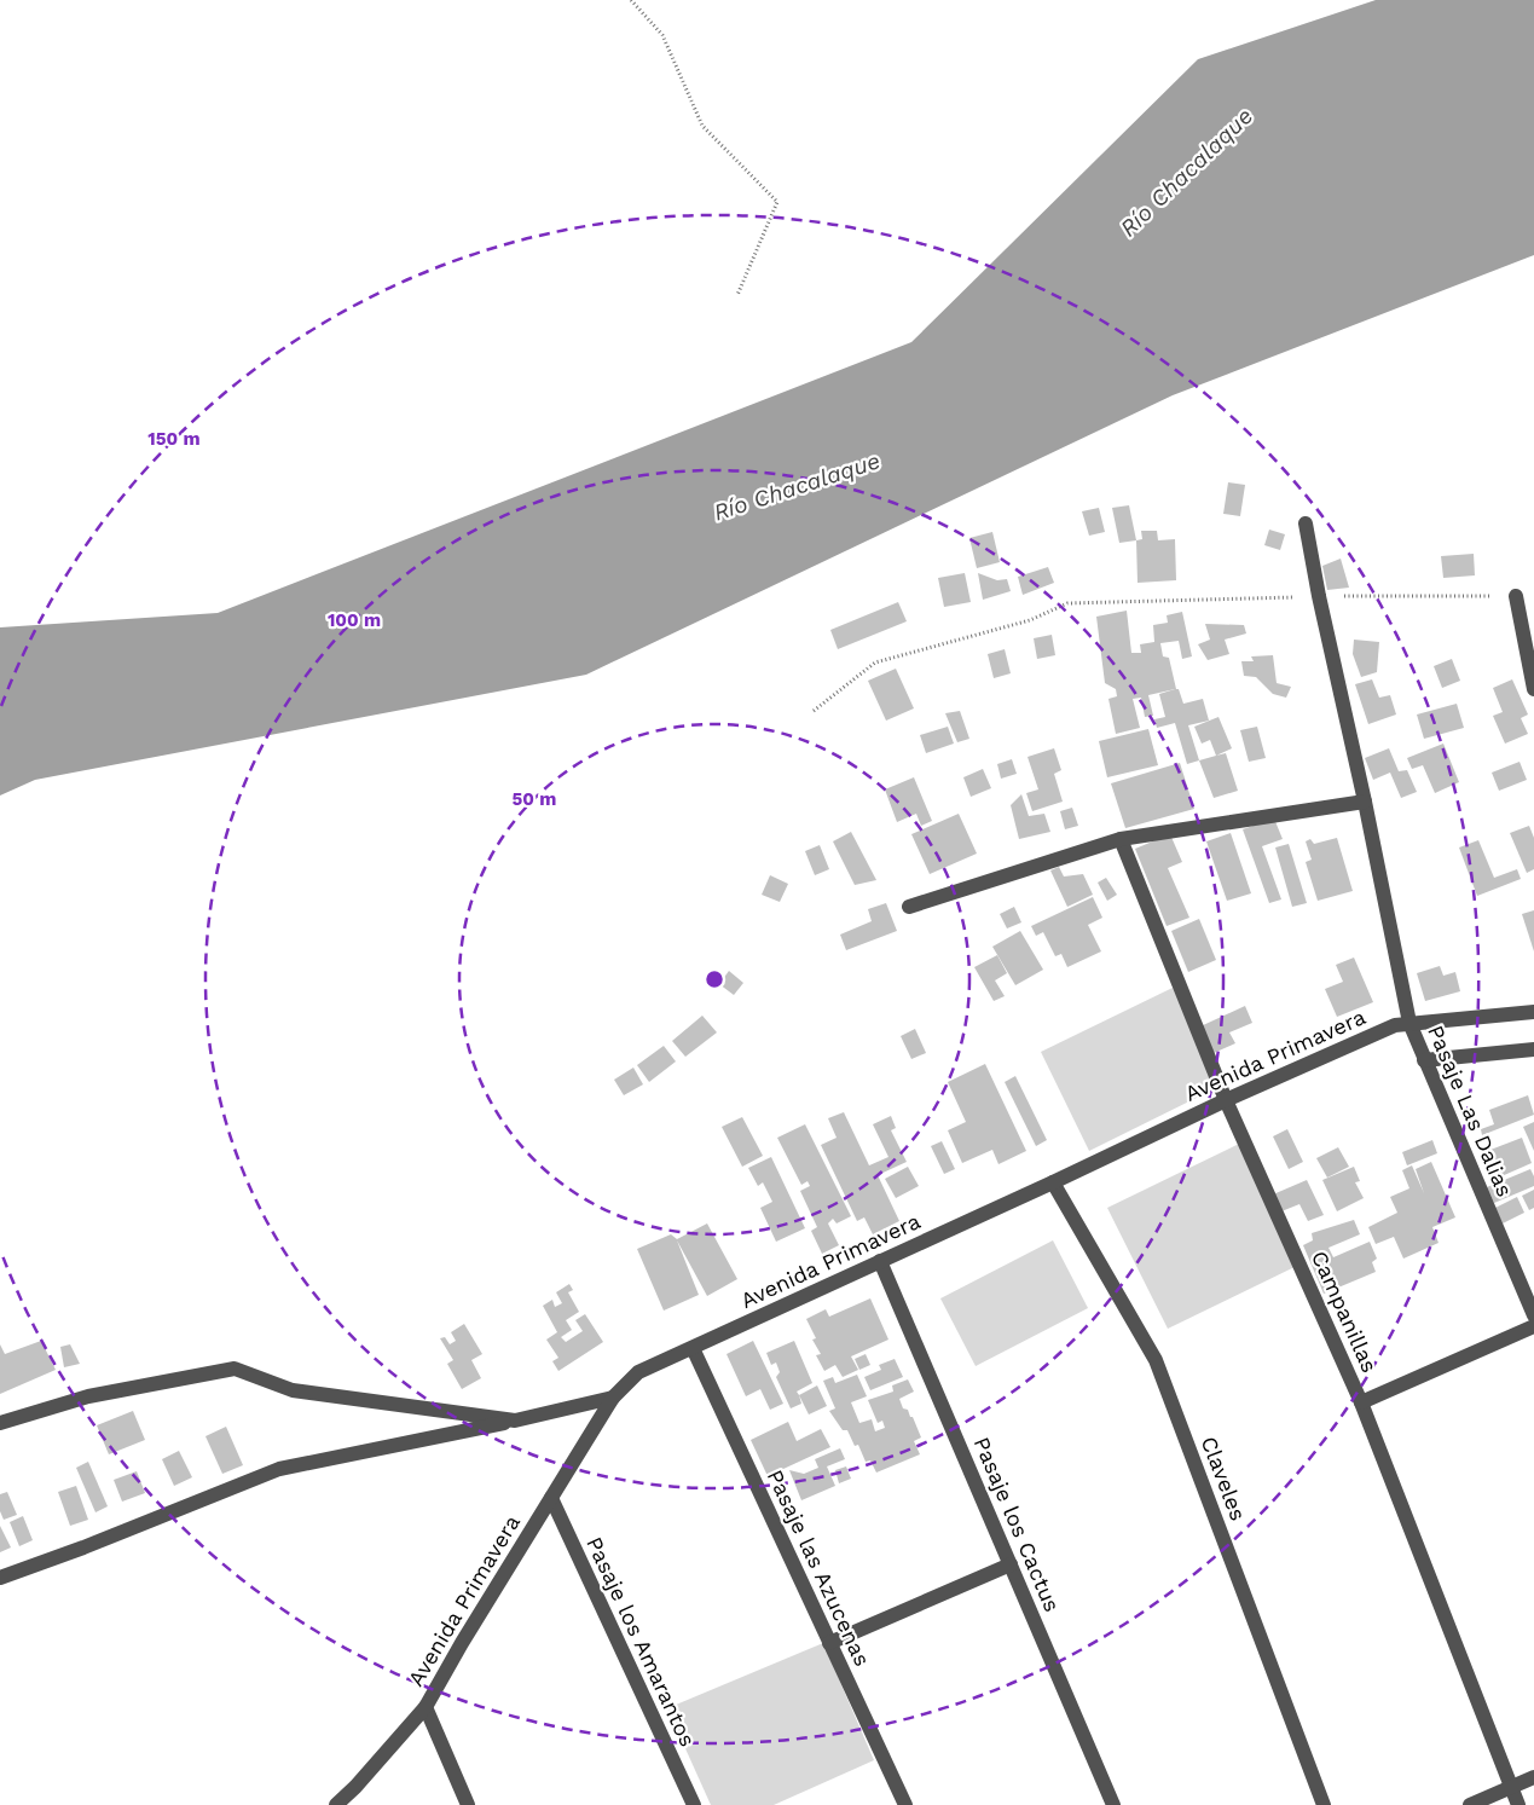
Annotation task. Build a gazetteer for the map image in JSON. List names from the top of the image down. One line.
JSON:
{"streets":{"street":["Avenida Primavera","Pasaje Las Dalias","Campanillas","Claveles","Pasaje los Cactus","Pasaje las Azucenas","Pasaje los Amarantos"]},"crossings":[["Avenida Primavera","Pasaje Las Dalias"],["Avenida Primavera","Campanillas"],["Avenida Primavera","Claveles"],["Avenida Primavera","Pasaje los Cactus"],["Avenida Primavera","Pasaje las Azucenas"],["Avenida Primavera","Pasaje los Amarantos"]],"water":["Río Chacalaque"],"rings":["150 m","100 m","50 m"]}
